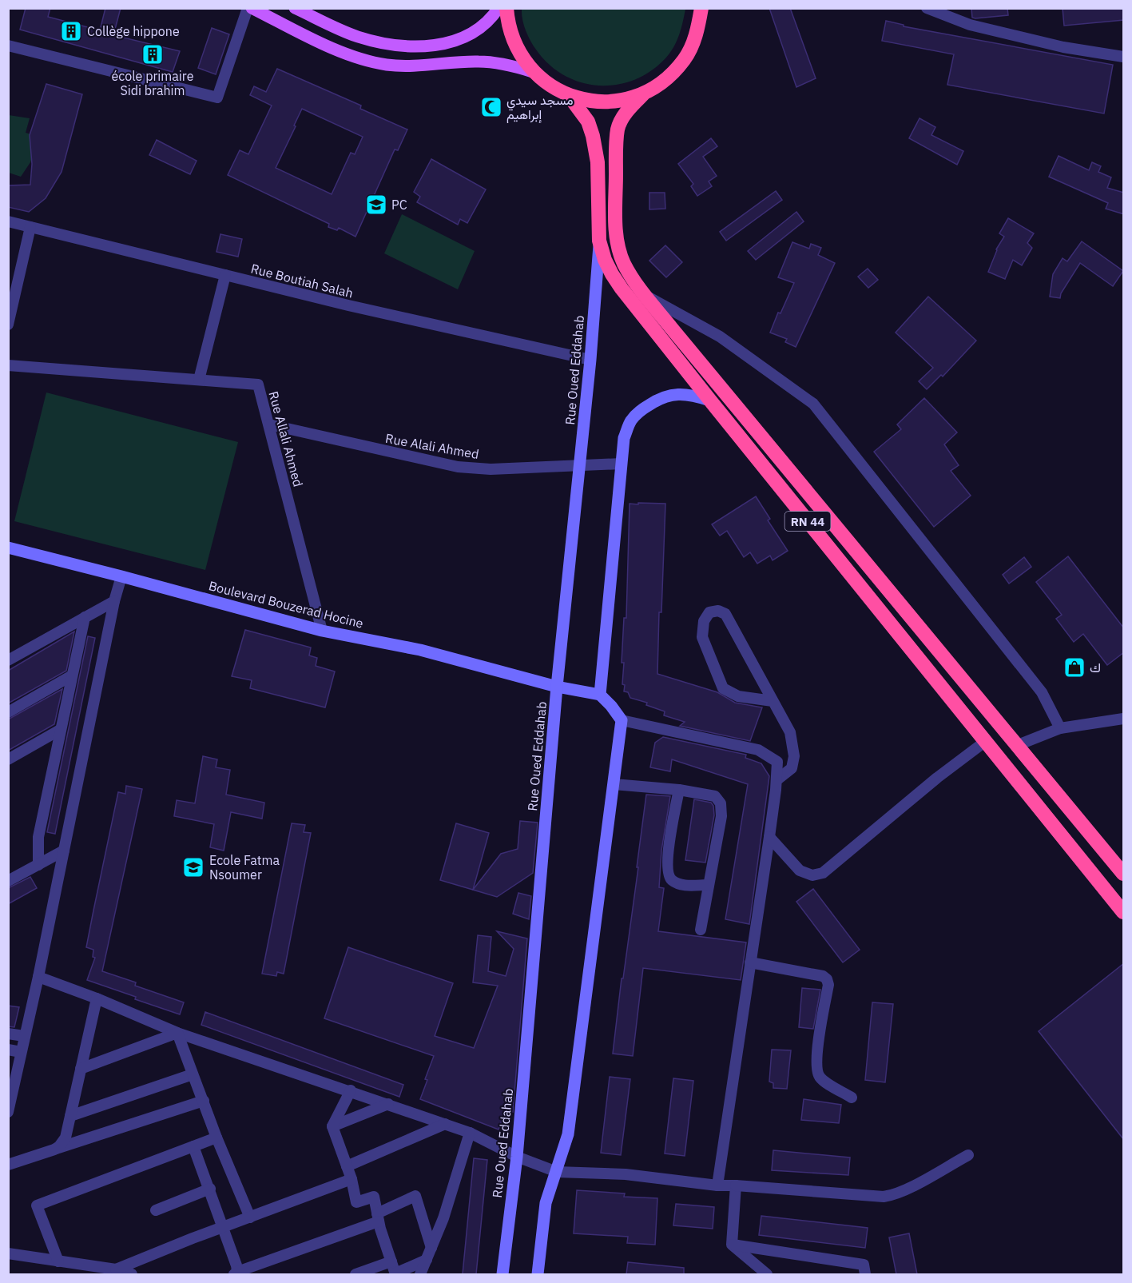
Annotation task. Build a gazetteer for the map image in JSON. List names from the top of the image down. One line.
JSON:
{"streets":{"highway":["RN 44"],"main road":["Rue Oued Eddahab","Boulevard Bouzerad Hocine"],"street":["Rue Boutiah Salah","Rue Allali Ahmed","Rue Alali Ahmed"]},"crossings":[["Rue Boutiah Salah","Rue Oued Eddahab"],["Rue Oued Eddahab","Rue Alali Ahmed"],["Rue Oued Eddahab","RN 44"],["Rue Oued Eddahab","Boulevard Bouzerad Hocine"],["Rue Allali Ahmed","Rue Alali Ahmed"],["Rue Allali Ahmed","Boulevard Bouzerad Hocine"]],"places":{"building":["Collège hippone","école primaire Sidi brahim"],"mosque":["مسجد سيدي إبراهيم"],"school or university":["PC","Ecole Fatma Nsoumer"],"shop":["ك"]}}
